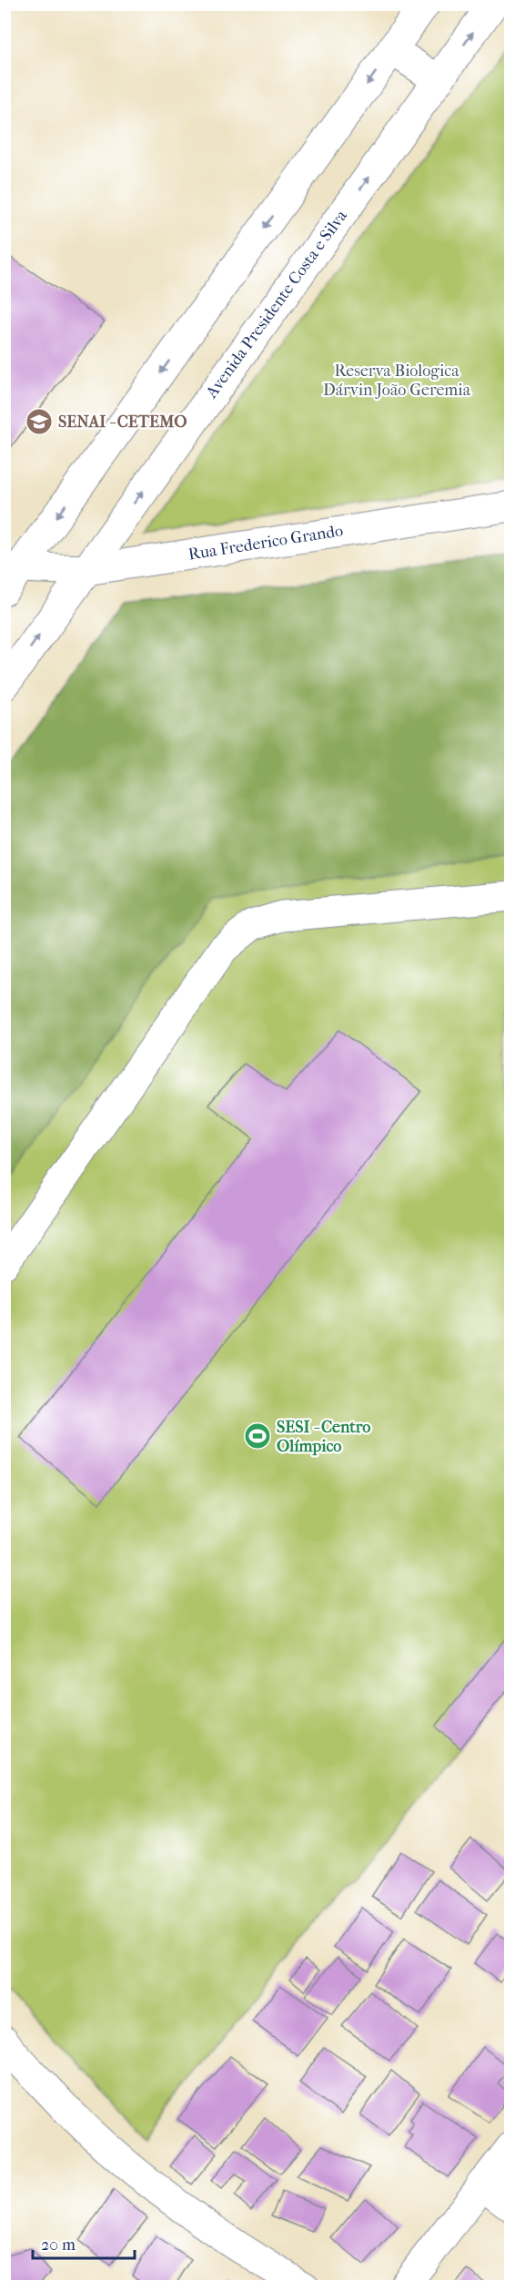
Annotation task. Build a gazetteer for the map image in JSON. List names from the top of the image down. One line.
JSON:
{"streets":{"street":["Avenida Presidente Costa e Silva","Rua Frederico Grando"]},"crossings":[["Avenida Presidente Costa e Silva","Rua Frederico Grando"]],"parks":["Reserva Biologica Dárvin João Geremia"],"places":{"school or university":["SENAI - CETEMO"],"sports":["SESI - Centro Olímpico"]},"scale_bar":"20 m"}
